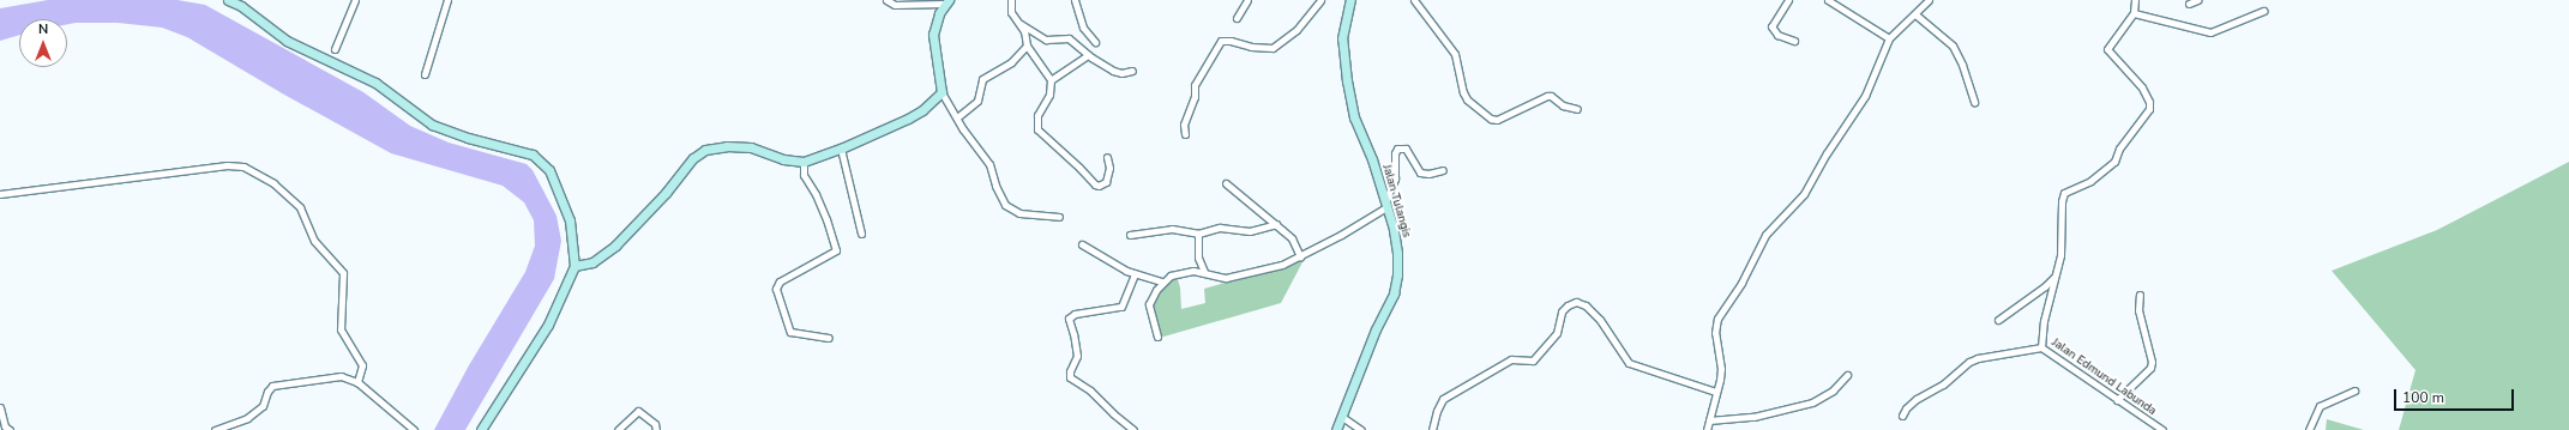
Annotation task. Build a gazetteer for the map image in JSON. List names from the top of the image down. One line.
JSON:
{"streets":{"street":["Jalan Tulangis","Jalan Edmund Labunda"]},"scale_bar":"100 m","north":"top"}
